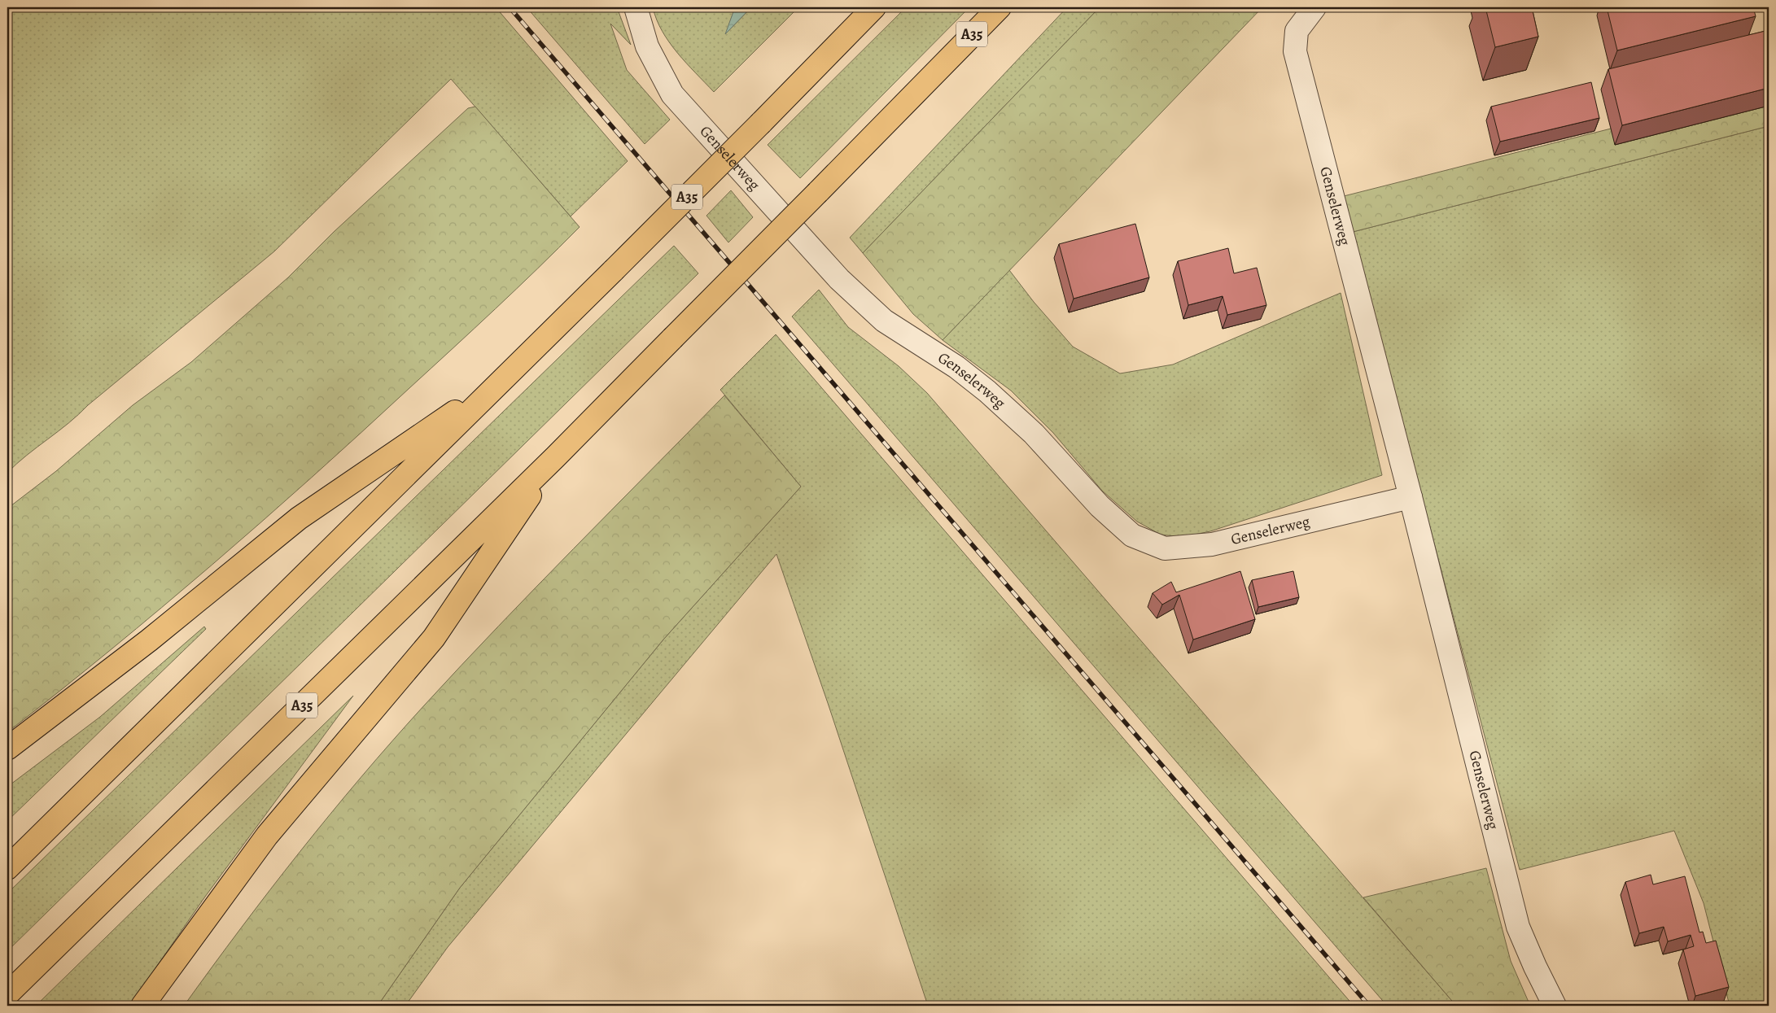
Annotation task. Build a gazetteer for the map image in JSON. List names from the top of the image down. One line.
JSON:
{"streets":{"highway":["A35"],"street":["Genselerweg"]}}
